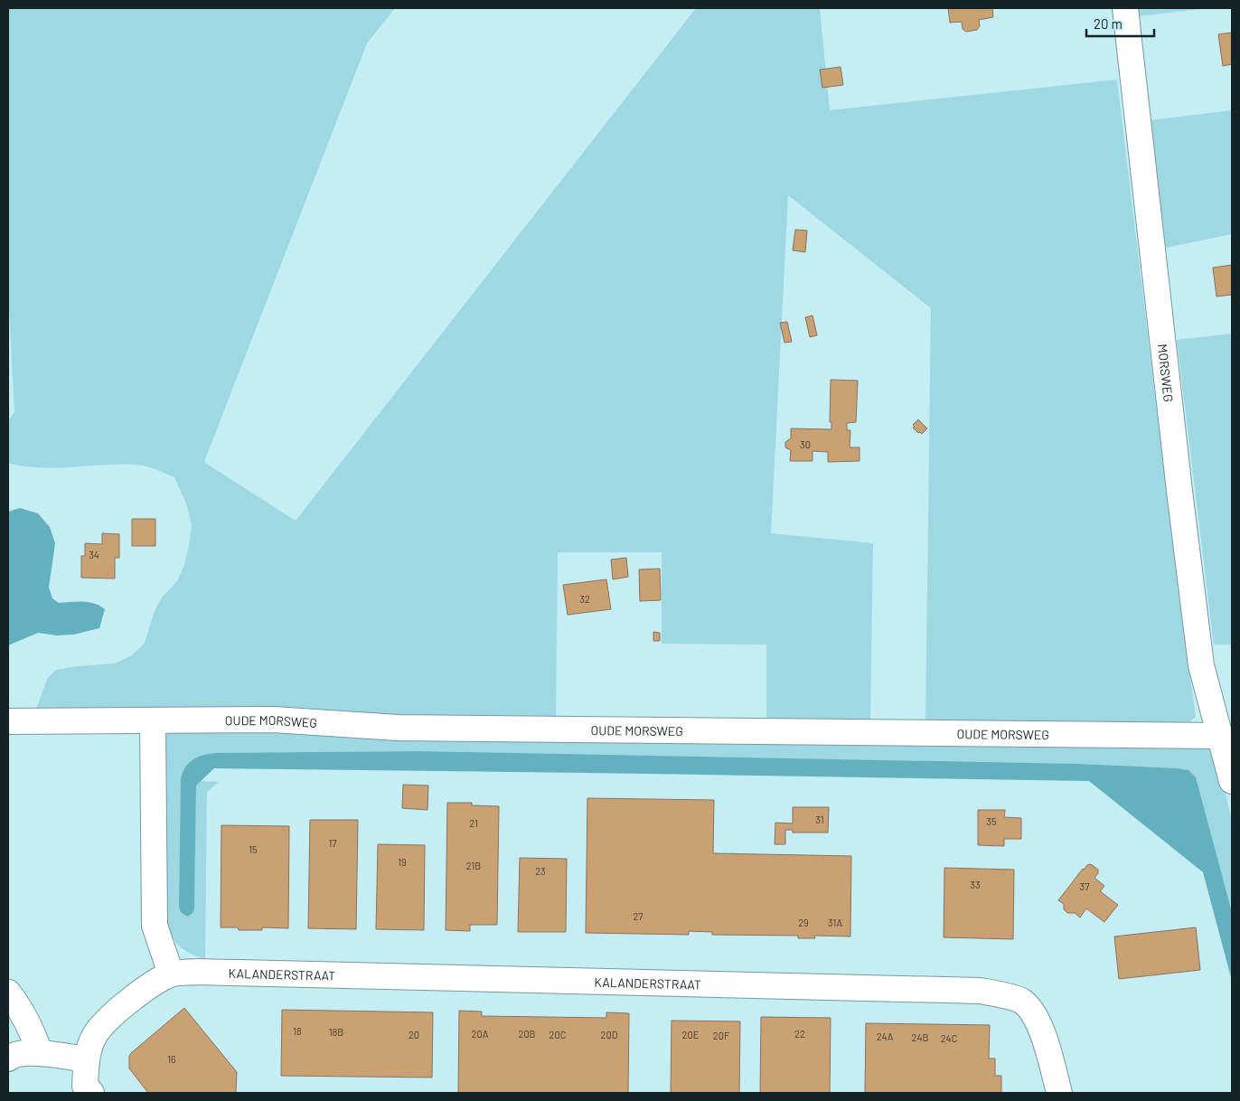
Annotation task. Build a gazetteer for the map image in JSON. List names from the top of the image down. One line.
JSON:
{"streets":{"street":["MORSWEG","OUDE MORSWEG","KALANDERSTRAAT"]},"crossings":[["MORSWEG","OUDE MORSWEG"]],"house_numbers":["30","34","32","31","35","21","17","15","19","21B","23","33","37","27","29","31A","18","18B","20A","20B","22","20","20C","20D","20E","20F","24A","24B","24C","16"],"scale_bar":"20 m"}
